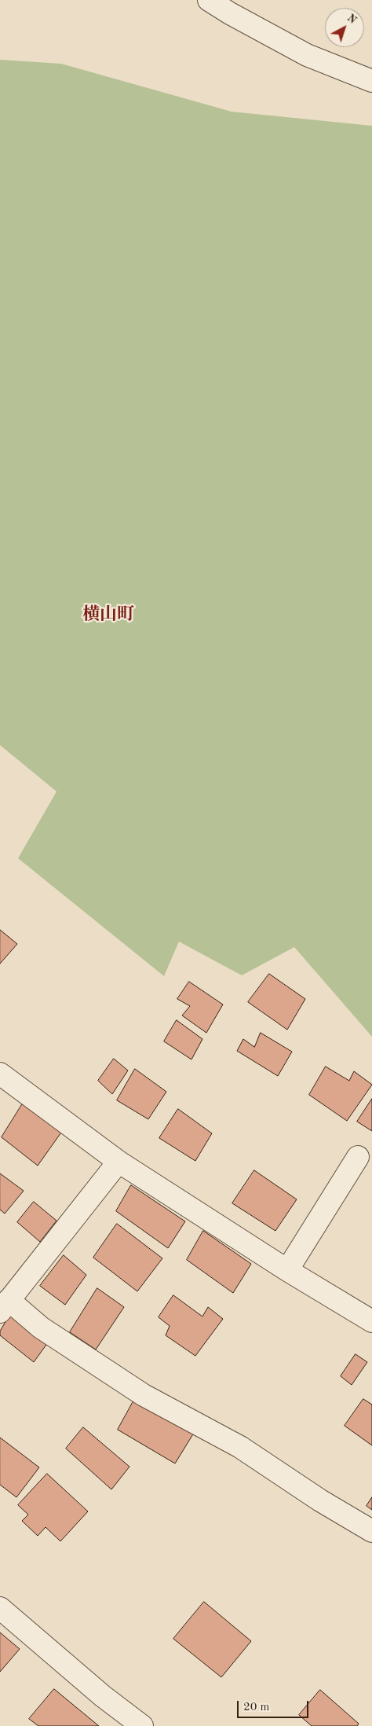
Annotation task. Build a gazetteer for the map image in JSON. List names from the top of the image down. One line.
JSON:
{"districts":["横山町"],"scale_bar":"20 m","north":"top right"}
